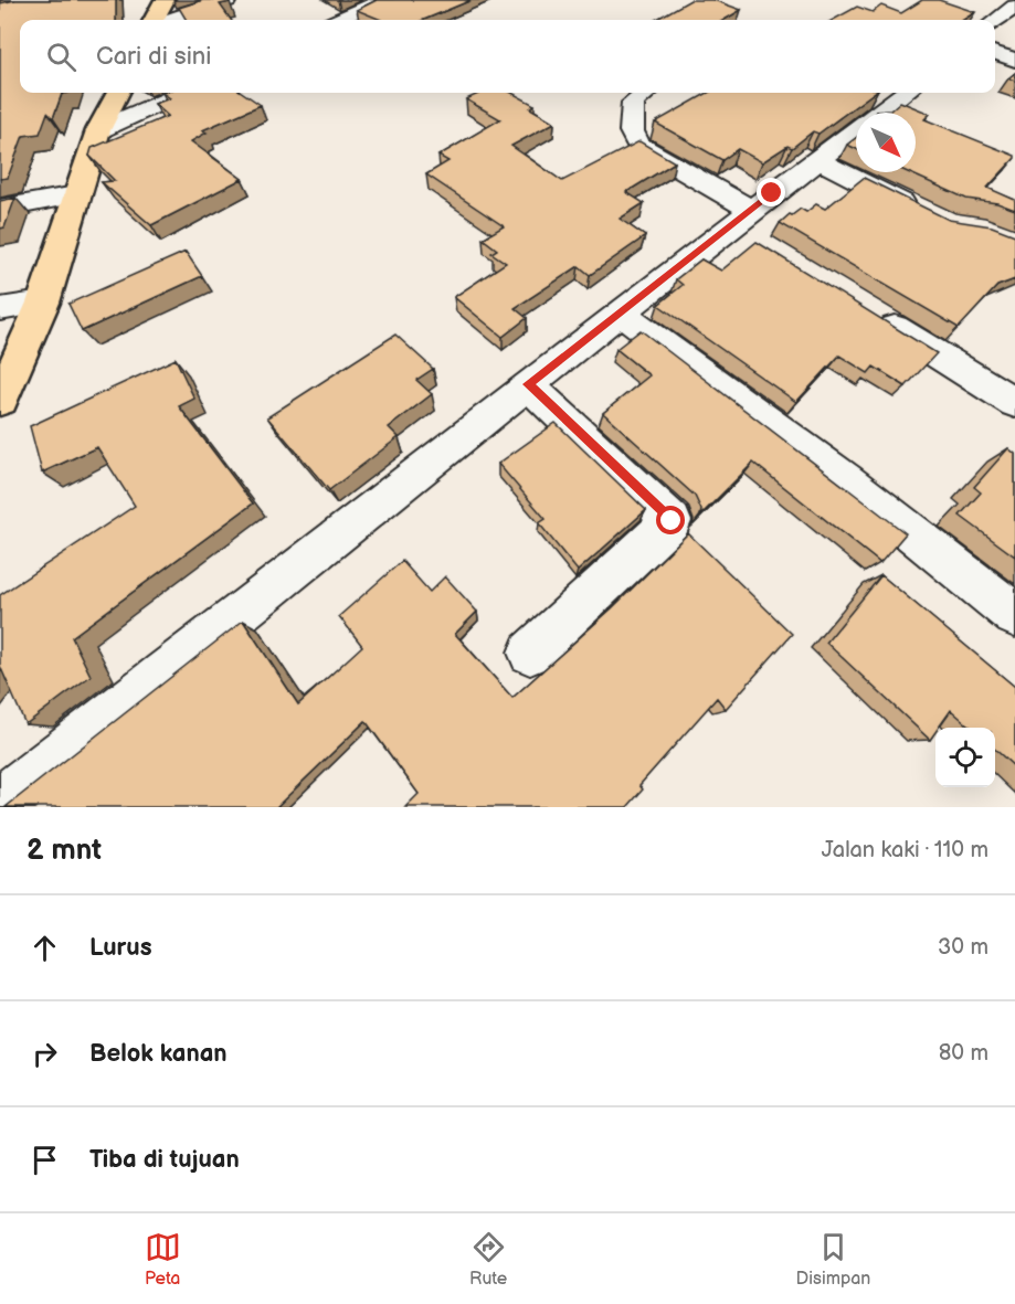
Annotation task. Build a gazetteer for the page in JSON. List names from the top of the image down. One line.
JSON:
{"north":"bottom right","page":{"search":"Cari di sini","heading":["2 mnt","Jalan kaki · 110 m"],"list":[["Lurus","30 m"],["Belok kanan","80 m"],"Tiba di tujuan"],"nav":["Peta","Rute","Disimpan"]}}
